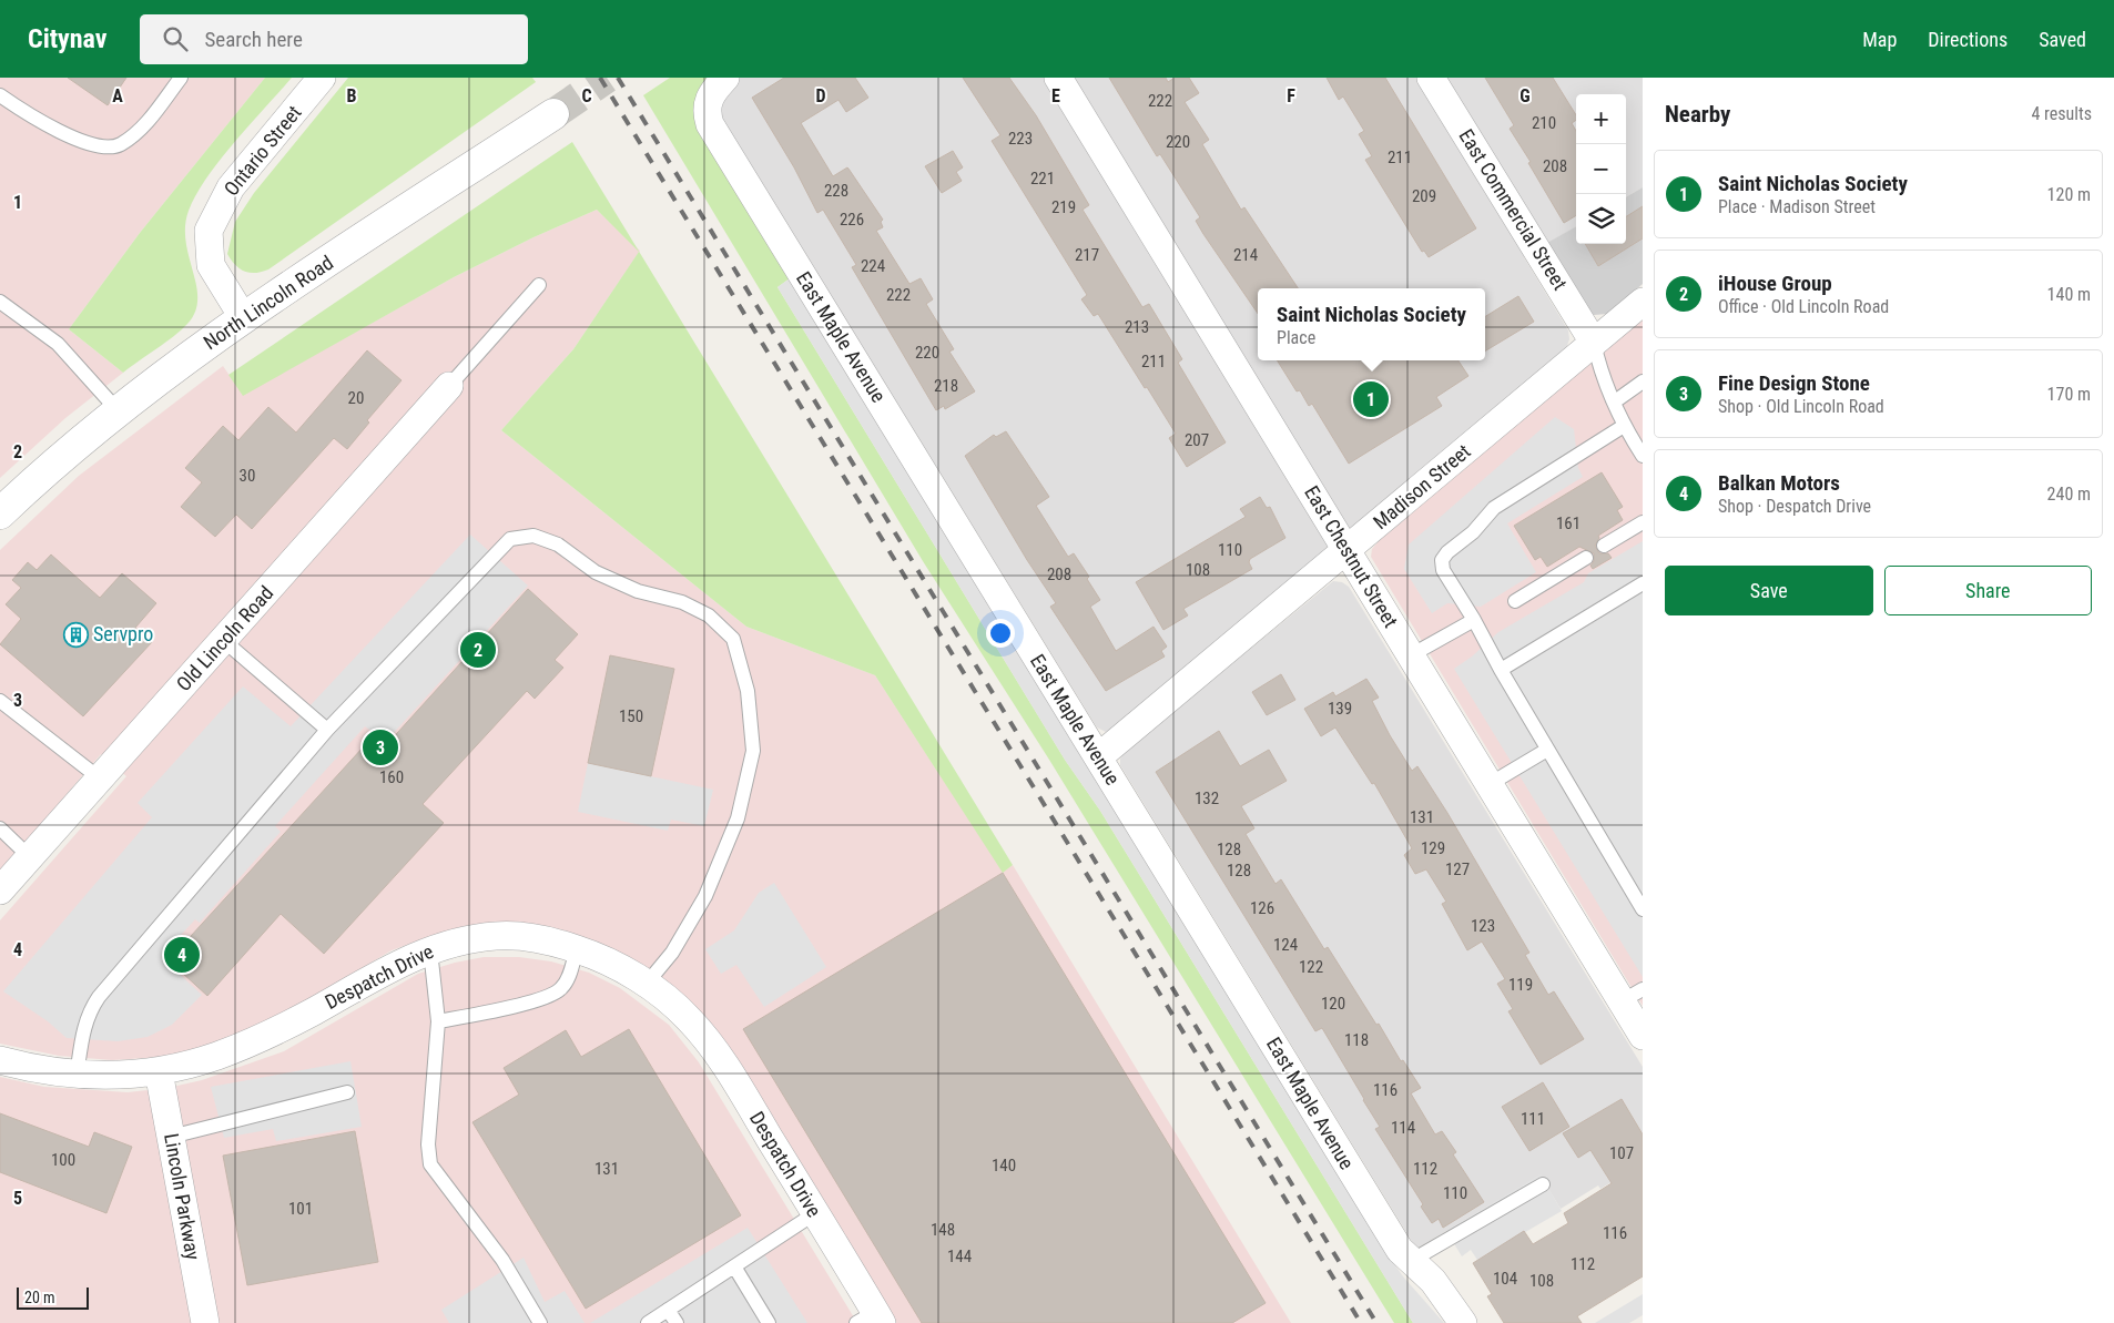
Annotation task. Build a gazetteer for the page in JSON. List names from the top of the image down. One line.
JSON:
{"streets":{"street":["Ontario Street","East Commercial Street","North Lincoln Road","East Maple Avenue","Madison Street","East Chestnut Street","Old Lincoln Road","Despatch Drive","Lincoln Parkway"]},"crossings":[["Ontario Street","North Lincoln Road"],["East Commercial Street","Madison Street"],["East Maple Avenue","Madison Street"],["Madison Street","East Chestnut Street"],["Despatch Drive","Lincoln Parkway"]],"places":{"building":["Servpro"]},"house_numbers":["222","210","223","220","211","208","221","228","209","219","226","217","214","224","222","213","220","211","218","20","207","30","161","110","108","208","139","150","160","132","131","129","128","127","128","126","123","124","122","119","120","118","116","111","114","107","100","140","131","112","110","101","148","116","144","112","104","108"],"scale_bar":"20 m","page":{"header":"Citynav","search":"Search here","nav":["Map","Directions","Saved"],"heading":["Nearby","4 results"],"map_buttons":["+","−"],"list":[{"mark":"1","name":"Saint Nicholas Society","note":"Place · Madison Street","value":"120 m"},{"mark":"2","name":"iHouse Group","note":"Office · Old Lincoln Road","value":"140 m"},{"mark":"3","name":"Fine Design Stone","note":"Shop · Old Lincoln Road","value":"170 m"},{"mark":"4","name":"Balkan Motors","note":"Shop · Despatch Drive","value":"240 m"}],"popup":["Saint Nicholas Society","Place"],"pins":["1","2","3","4"],"buttons":["Save","Share"],"scale":"20 m"},"grid":{"columns":["A","B","C","D","E","F","G"],"rows":["1","2","3","4","5"]}}
